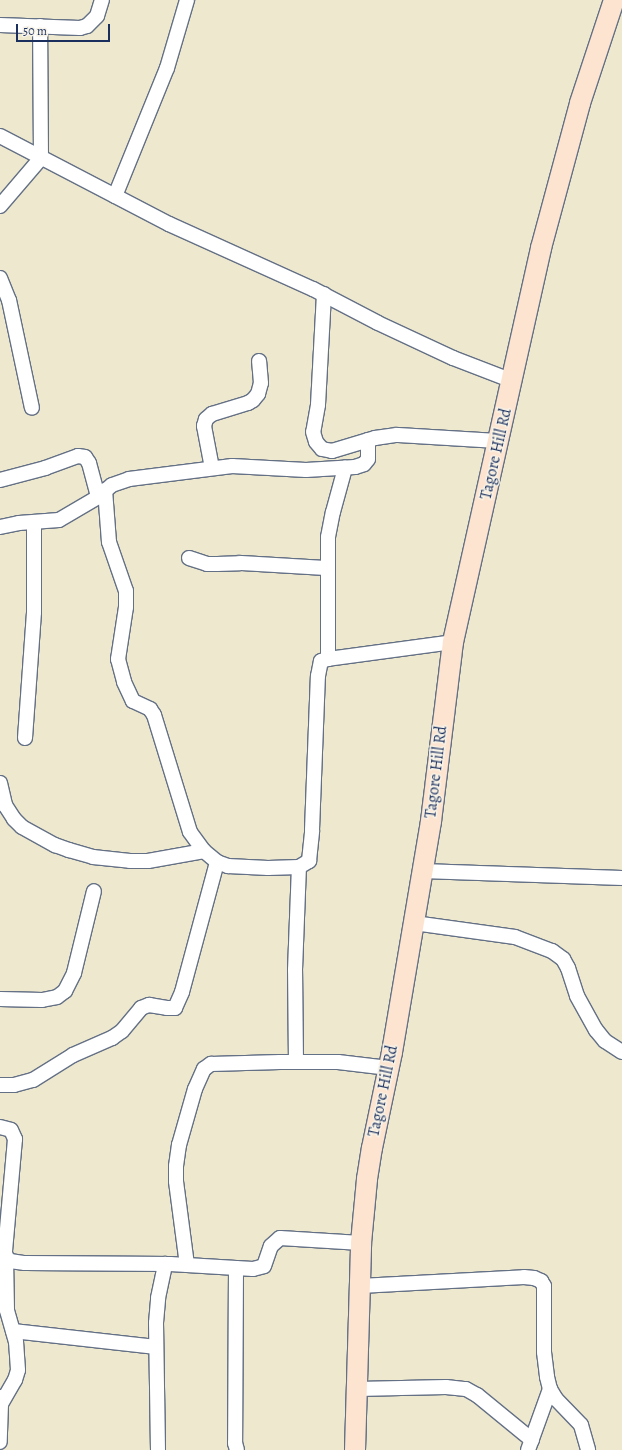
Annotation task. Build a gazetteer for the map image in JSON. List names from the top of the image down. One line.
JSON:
{"streets":{"main road":["Tagore Hill Rd"]},"scale_bar":"50 m"}
